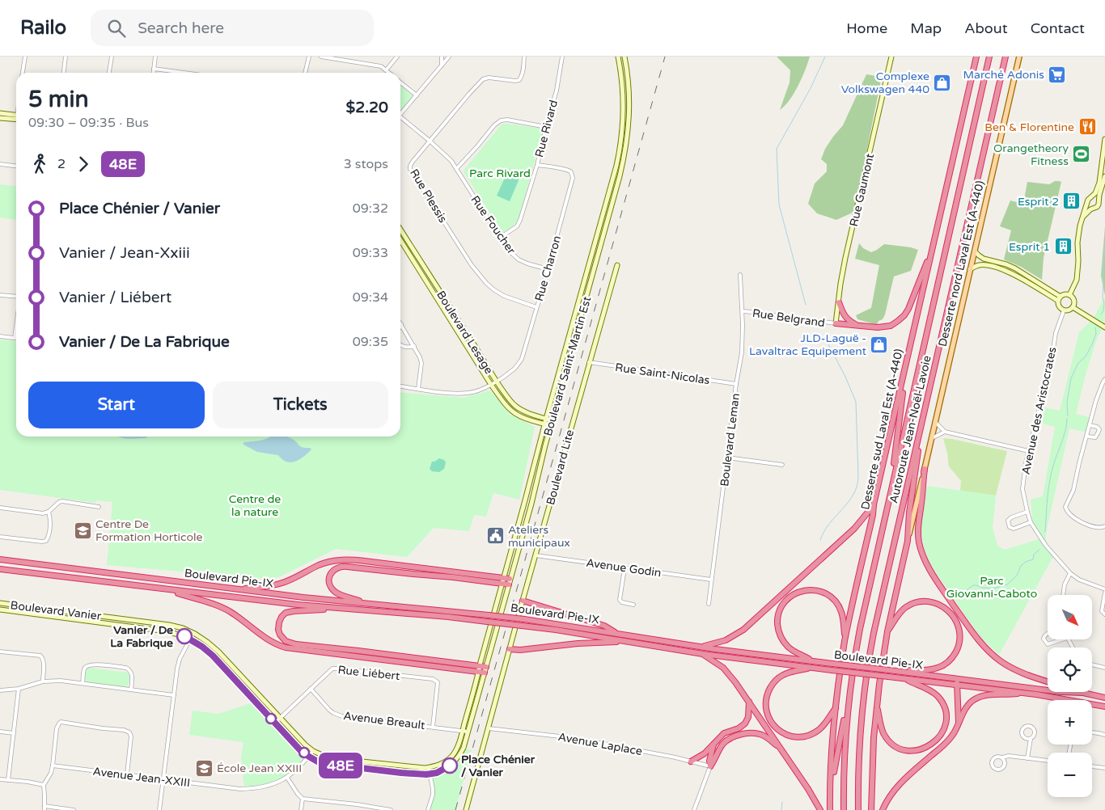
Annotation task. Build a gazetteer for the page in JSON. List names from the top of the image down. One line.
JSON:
{"streets":{"highway":["Desserte nord Laval Est (A-440)","Desserte sud Laval Est (A-440)","Autoroute Jean-Noël-Lavoie","Boulevard Pie-IX"],"street":["Rue Rivard","Rue Gaumont","Rue Plessis","Rue Foucher","Rue Charron","Rue Belgrand","Boulevard Lesage","Boulevard Saint-Martin Est","Rue Saint-Nicolas","Avenue des Aristocrates","Boulevard Leman","Boulevard Lite","Avenue Godin","Boulevard Vanier","Rue Liébert","Avenue Breault","Avenue Laplace","Avenue Jean-XXIII"]},"crossings":[["Rue Rivard","Rue Foucher"],["Rue Rivard","Rue Charron"],["Rue Gaumont","Rue Belgrand"],["Rue Plessis","Rue Foucher"],["Rue Plessis","Rue Charron"],["Rue Foucher","Rue Charron"],["Rue Charron","Boulevard Lesage"],["Rue Belgrand","Boulevard Leman"],["Boulevard Lesage","Boulevard Saint-Martin Est"],["Boulevard Saint-Martin Est","Boulevard Vanier"],["Rue Saint-Nicolas","Boulevard Leman"],["Rue Saint-Nicolas","Boulevard Lite"],["Boulevard Leman","Avenue Godin"],["Boulevard Lite","Avenue Godin"],["Boulevard Lite","Avenue Laplace"],["Boulevard Vanier","Rue Liébert"],["Boulevard Vanier","Avenue Breault"],["Boulevard Vanier","Avenue Jean-XXIII"],["Rue Liébert","Avenue Breault"]],"parks":["Parc Rivard","Centre de la nature","Parc Giovanni-Caboto"],"places":{"supermarket":["Marché Adonis"],"shop":["Complexe Volkswagen 440","JLD-Laguë - Lavaltrac Equipement"],"restaurant":["Ben & Florentine"],"sports":["Orangetheory Fitness"],"building":["Esprit 2","Esprit 1"],"school or university":["Centre De Formation Horticole","École Jean XXIII"],"public building":["Ateliers municipaux"],"other":["Vanier / De La Fabrique","Place Chénier / Vanier"]},"lines":["bus line 48E"],"north":"bottom right","page":{"header":"Railo","search":"Search here","nav":["Home","Map","About","Contact"],"on_map":"48E","heading":["5 min","09:30 – 09:35 · Bus","$2.20"],"legs":["2","48E","3 stops"],"list":[{"name":"Place Chénier / Vanier","value":"09:32"},{"name":"Vanier / Jean-Xxiii","value":"09:33"},{"name":"Vanier / Liébert","value":"09:34"},{"name":"Vanier / De La Fabrique","value":"09:35"}],"buttons":["Start","Tickets"],"map_buttons":["+","−"]}}
